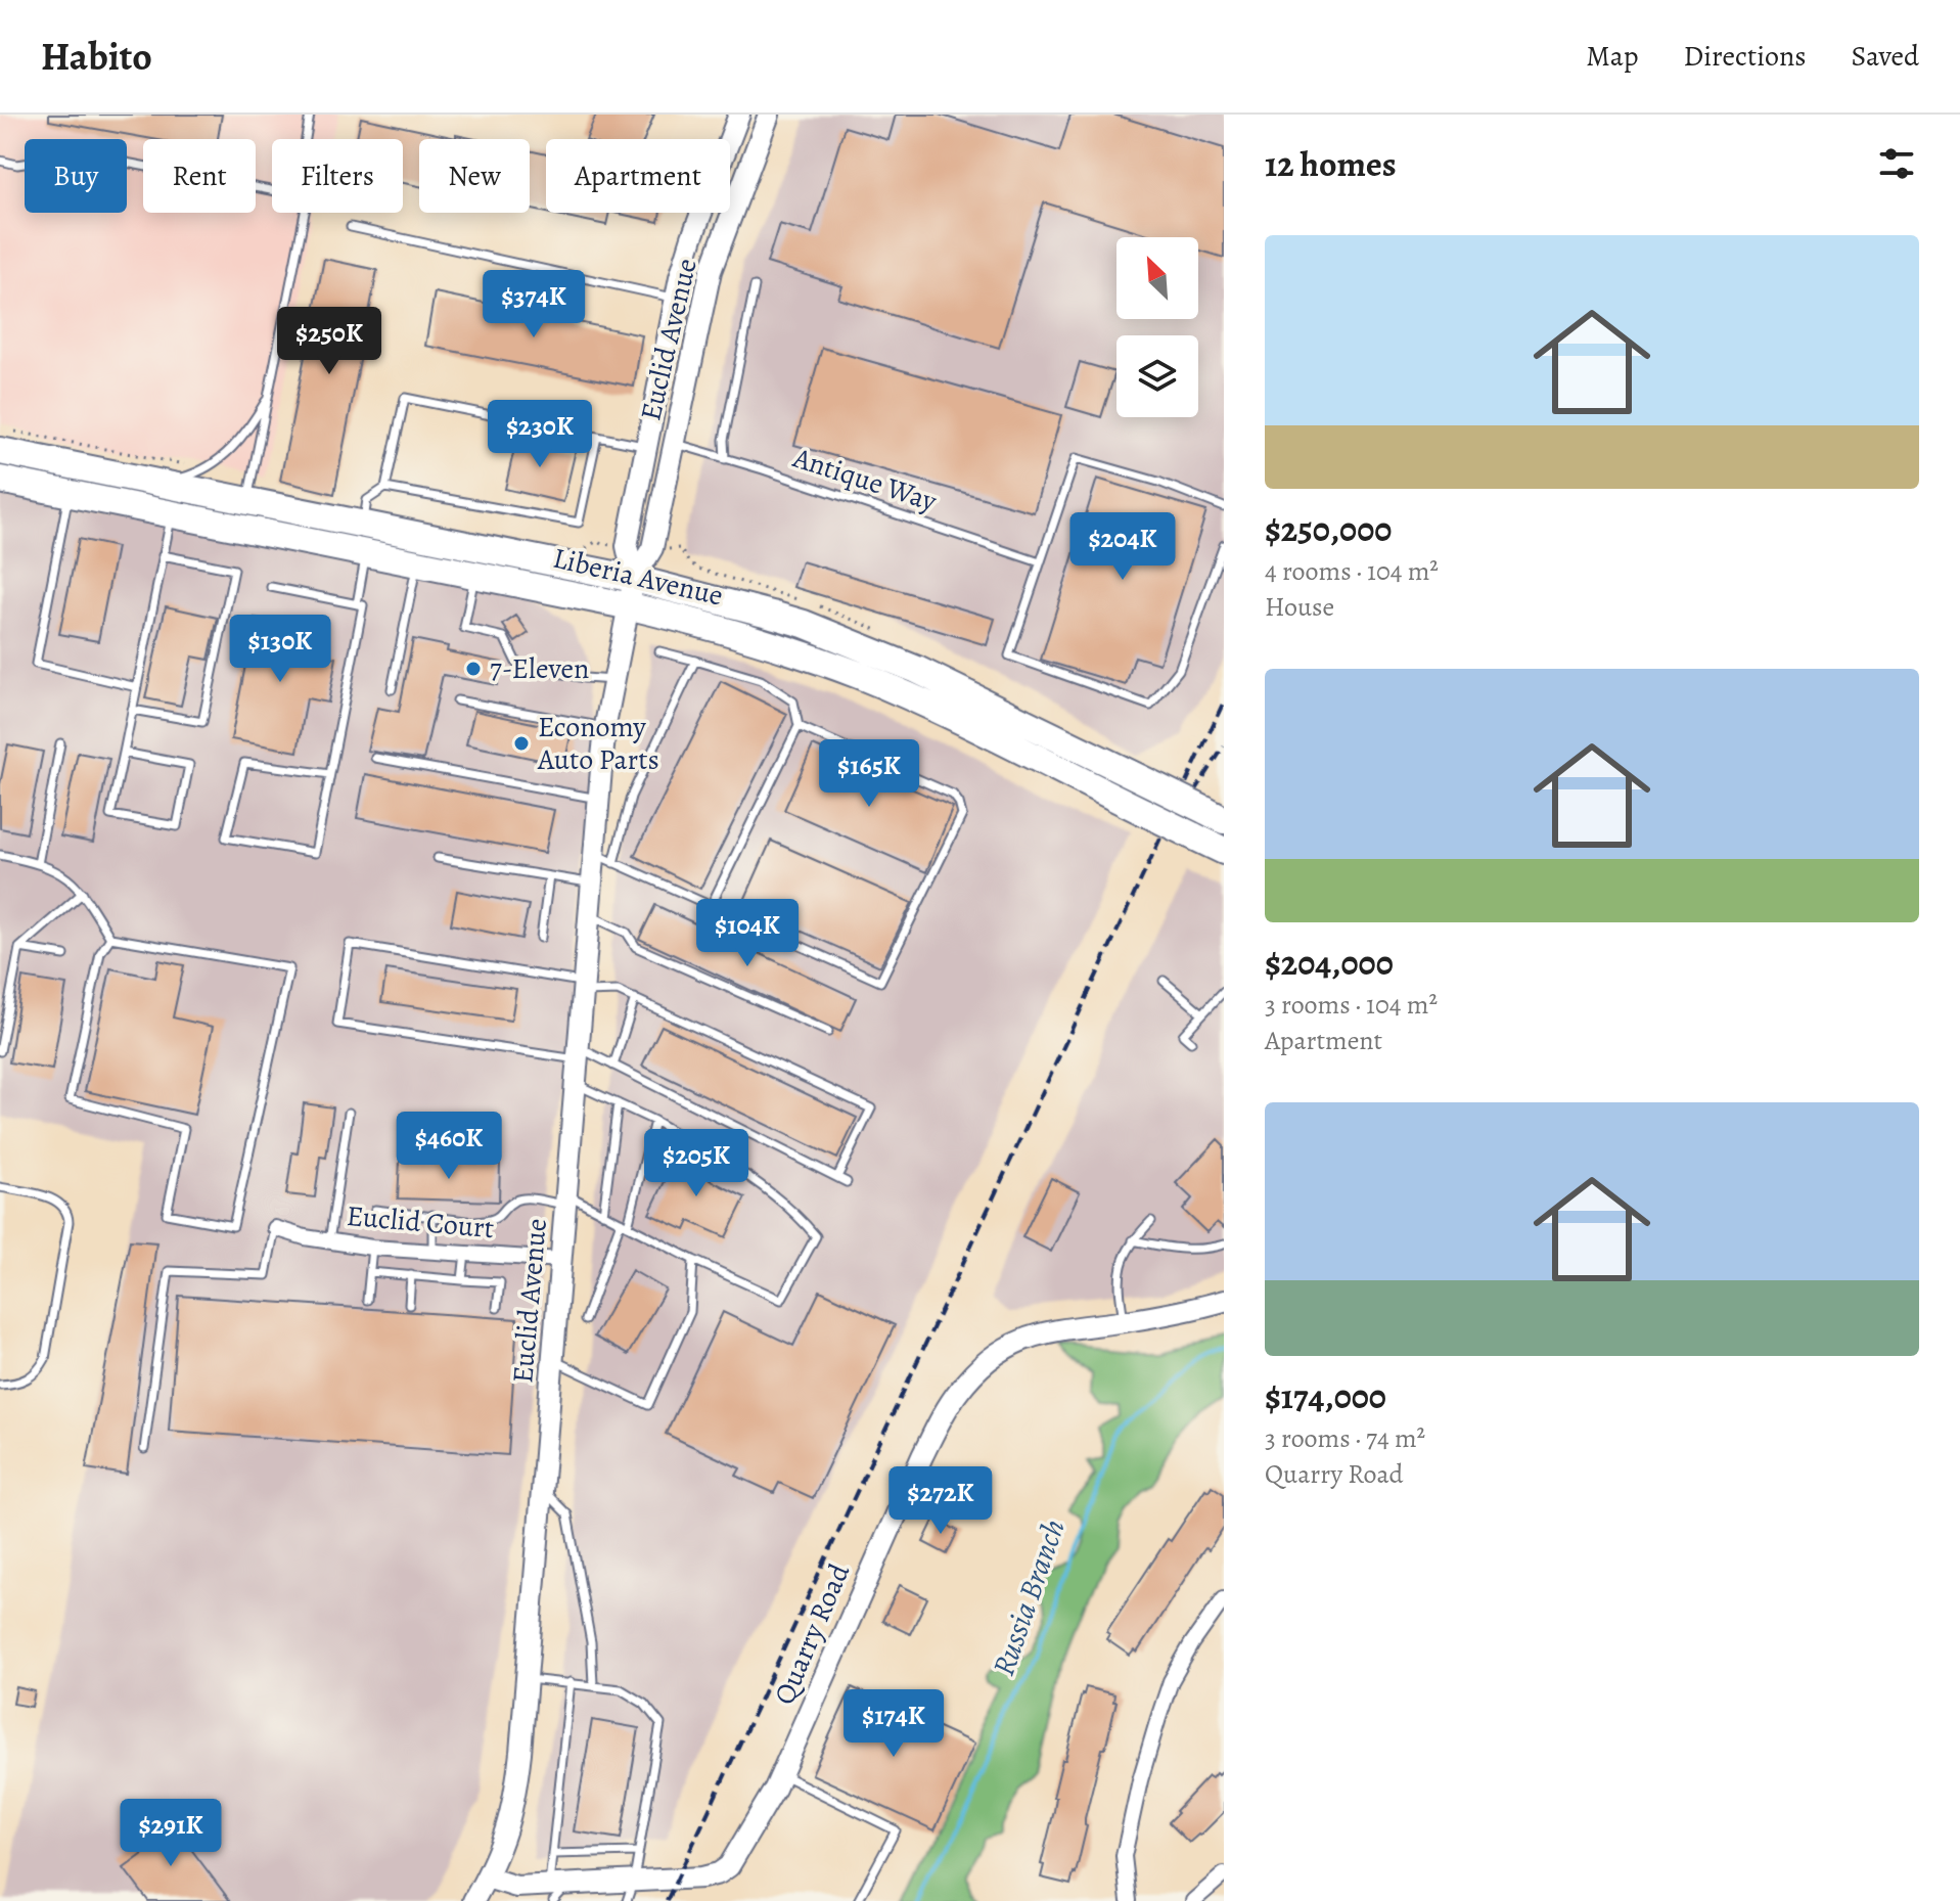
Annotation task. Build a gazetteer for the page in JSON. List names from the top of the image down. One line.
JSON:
{"streets":{"highway":["Liberia Avenue"],"street":["Euclid Avenue","Euclid Court","Quarry Road"],"lane":["Antique Way"]},"crossings":[["Euclid Avenue","Antique Way"],["Euclid Avenue","Liberia Avenue"],["Euclid Avenue","Euclid Court"],["Euclid Avenue","Quarry Road"]],"water":["Russia Branch"],"places":["7-Eleven","Economy Auto Parts"],"north":"top left","page":{"header":"Habito","nav":["Map","Directions","Saved"],"heading":"12 homes","chip":["Buy","Rent","Filters","New","Apartment"],"list":[{"name":"$250,000","note":"4 rooms · 104 m² · House"},{"name":"$204,000","note":"3 rooms · 104 m² · Apartment"},{"name":"$174,000","note":"3 rooms · 74 m² · Quarry Road"}],"price":["$374K","$250K","$230K","$204K","$130K","$165K","$104K","$460K","$205K","$272K","$174K","$291K"]}}
